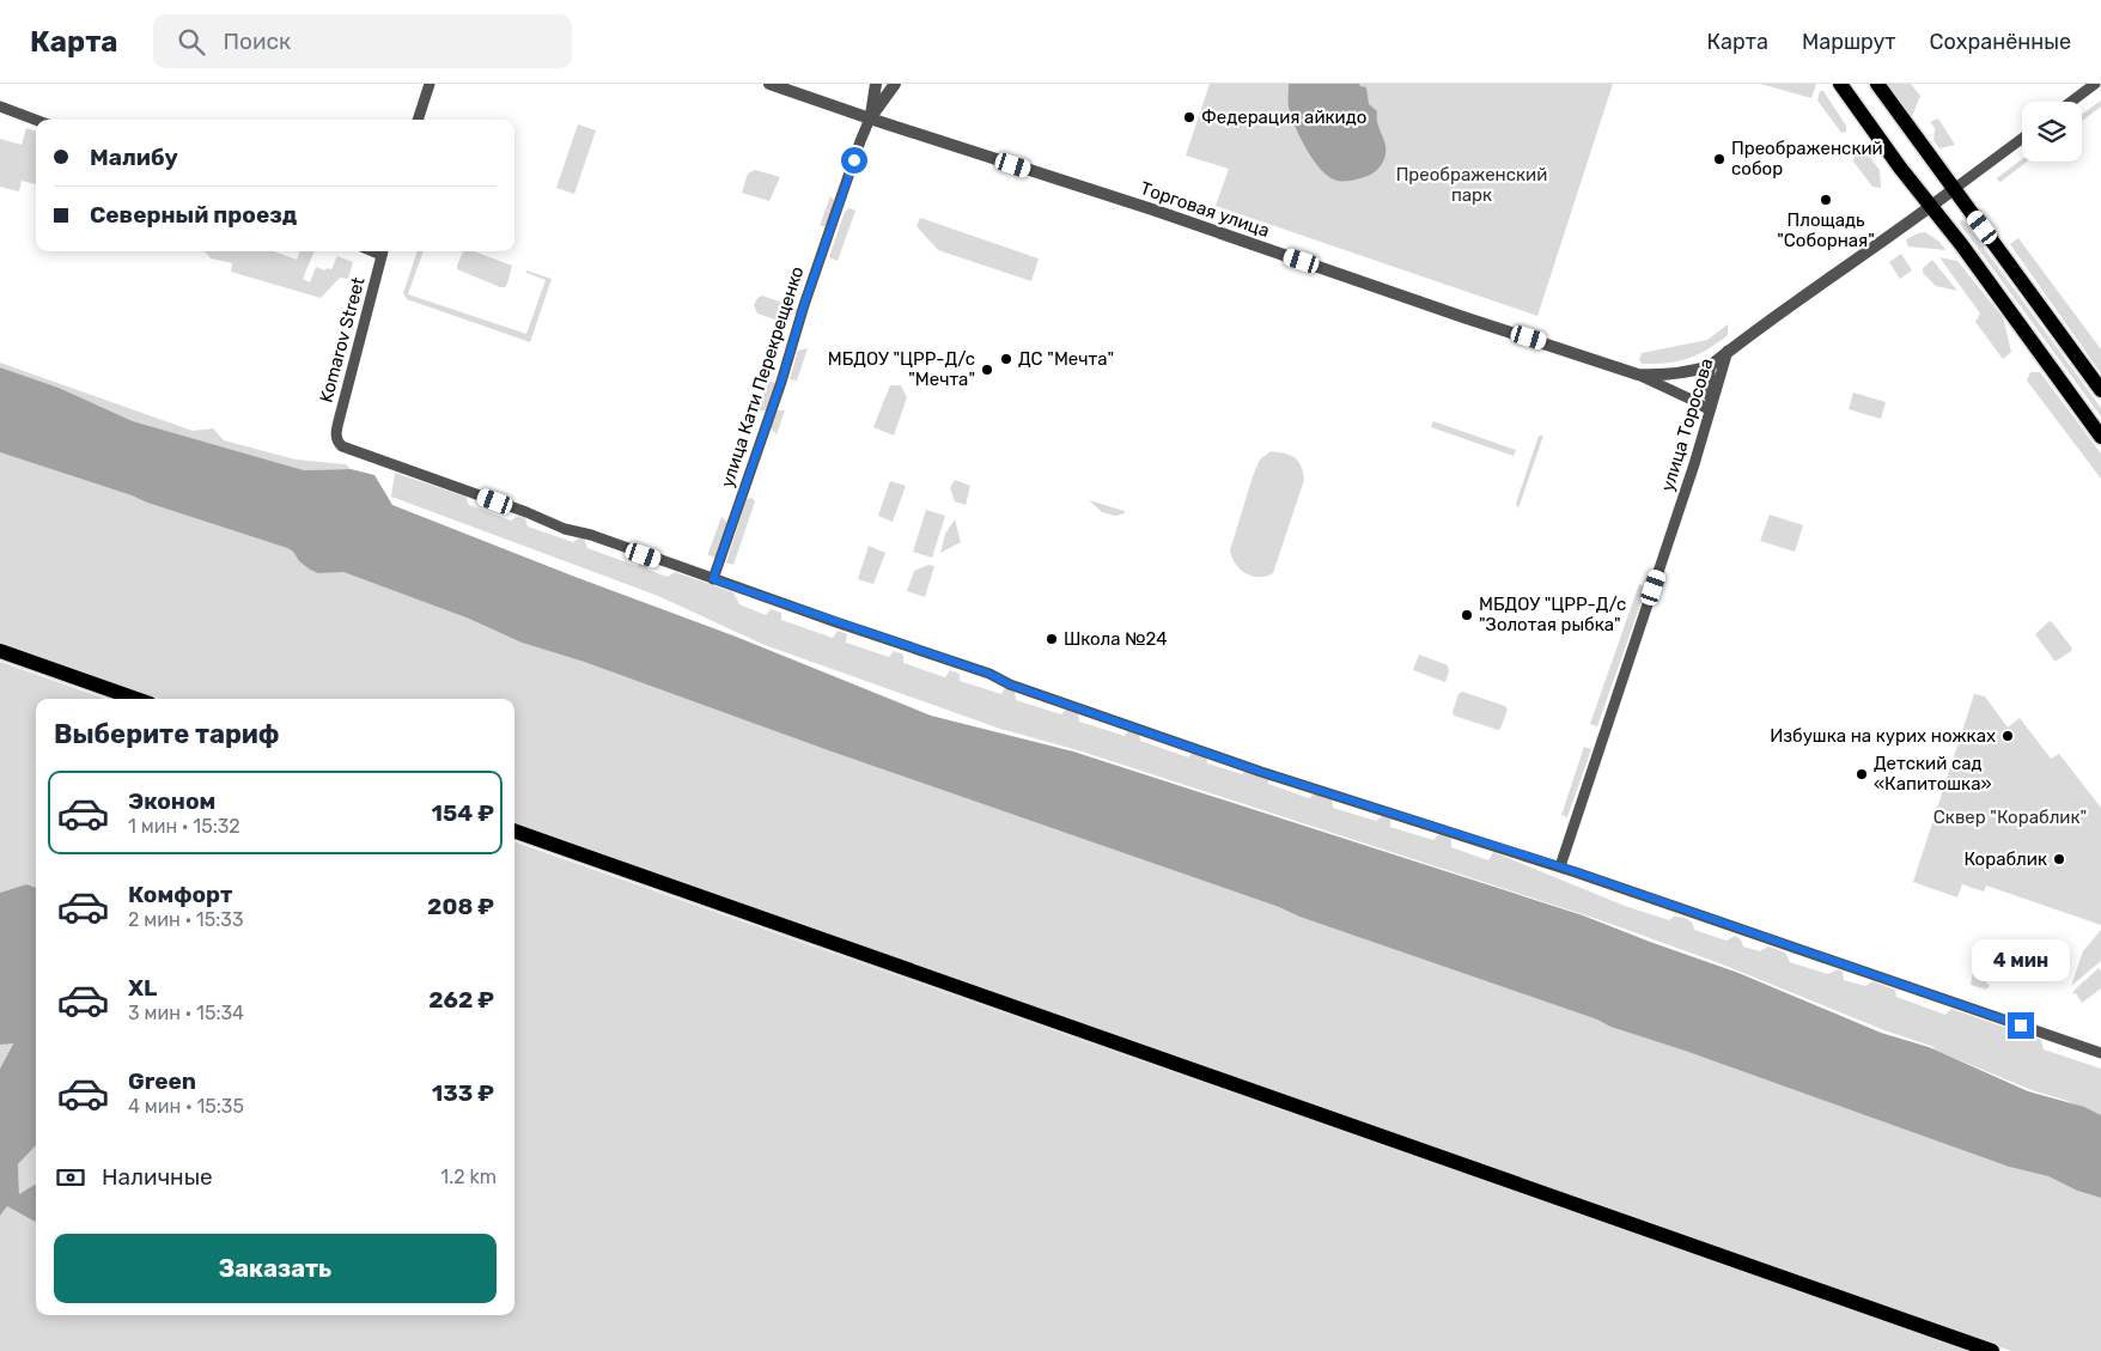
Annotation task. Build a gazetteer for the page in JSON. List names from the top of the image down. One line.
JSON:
{"streets":{"street":["Торговая улица","Komarov Street","улица Кати Перекрещенко","улица Торосова"]},"crossings":[["Торговая улица","улица Кати Перекрещенко"],["Торговая улица","улица Торосова"],["Komarov Street","улица Кати Перекрещенко"]],"parks":["Преображенский парк","Сквер \"Кораблик\""],"places":["Федерация айкидо","Преображенский собор","Площадь \"Соборная\"","ДС \"Мечта\"","МБДОУ \"ЦРР-Д/с \"Мечта\"","МБДОУ \"ЦРР-Д/с \"Золотая рыбка\"","Школа №24","Избушка на курих ножках","Детский сад «Капитошка»","Кораблик"],"page":{"header":"Карта","search":"Поиск","nav":["Карта","Маршрут","Сохранённые"],"banner":["Малибу","Северный проезд"],"heading":"Выберите тариф","list":[{"name":"Эконом","note":"1 мин · 15:32","value":"154 ₽"},{"name":"Комфорт","note":"2 мин · 15:33","value":"208 ₽"},{"name":"XL","note":"3 мин · 15:34","value":"262 ₽"},{"name":"Green","note":"4 мин · 15:35","value":"133 ₽"}],"bubble":"4 мин","pay":["Наличные","1.2 km"],"buttons":"Заказать"}}
